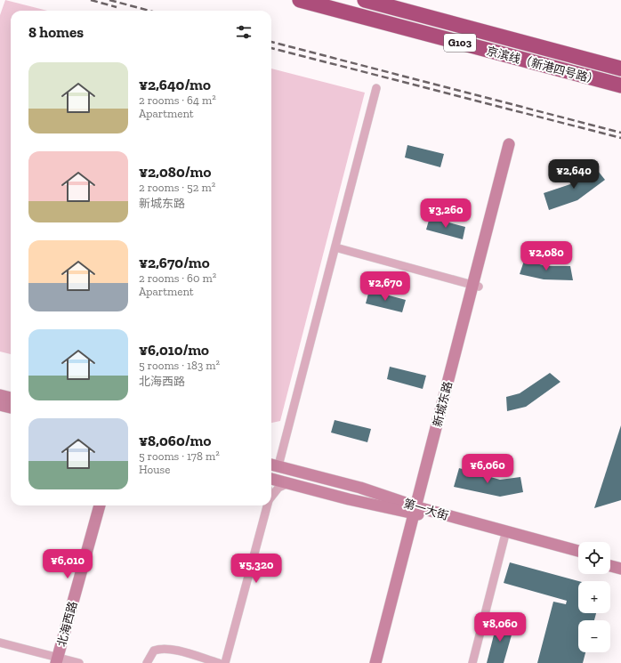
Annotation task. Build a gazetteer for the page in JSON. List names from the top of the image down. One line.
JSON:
{"streets":{"highway":["G103","京滨线（新港四号路）"],"street":["新城东路","第一大街","北海西路"]},"crossings":[["新城东路","第一大街"]],"page":{"heading":"8 homes","list":[{"name":"¥2,640/mo","note":"2 rooms · 64 m² · Apartment"},{"name":"¥2,080/mo","note":"2 rooms · 52 m² · 新城东路"},{"name":"¥2,670/mo","note":"2 rooms · 60 m² · Apartment"},{"name":"¥6,010/mo","note":"5 rooms · 183 m² · 北海西路"},{"name":"¥8,060/mo","note":"5 rooms · 178 m² · House"}],"price":["¥2,640","¥3,260","¥2,080","¥2,670","¥6,060","¥6,010","¥5,320","¥8,060"],"map_buttons":["+","−"]}}
